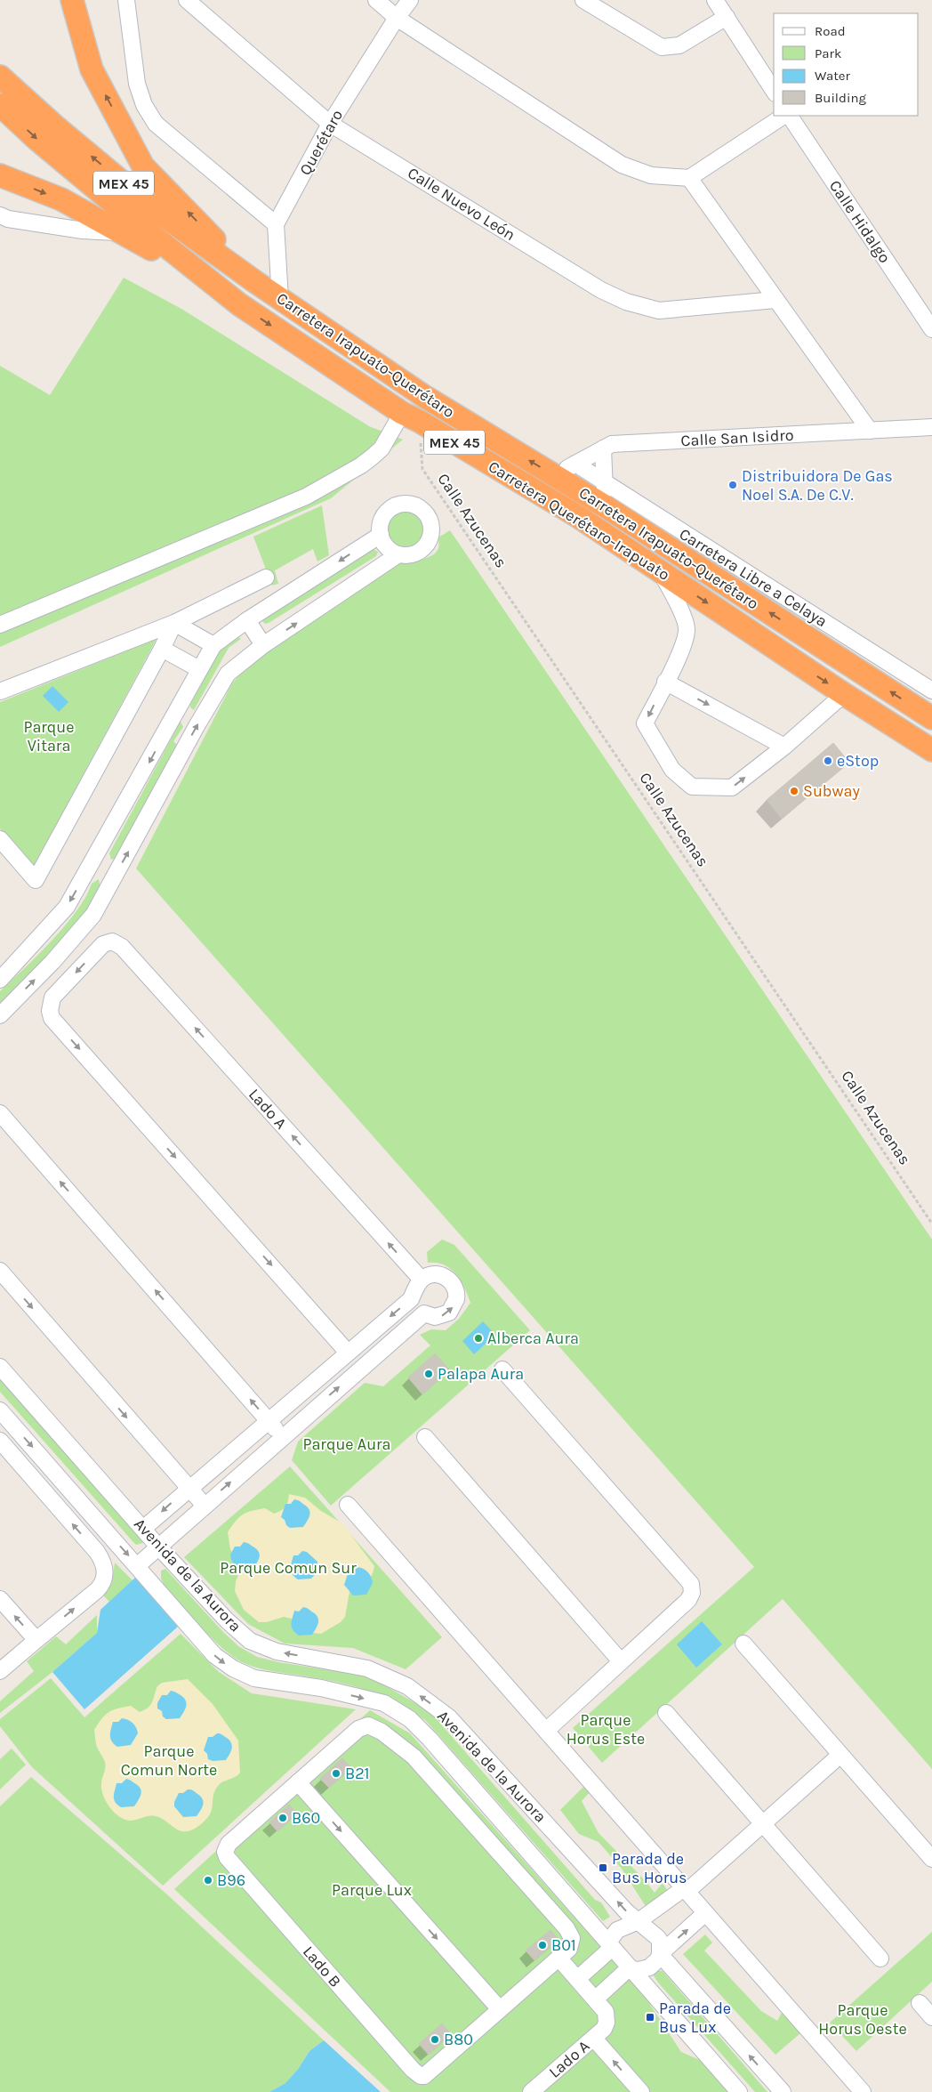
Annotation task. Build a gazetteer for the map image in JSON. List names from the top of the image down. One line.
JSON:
{"streets":{"highway":["MEX 45","Carretera Irapuato-Querétaro","Carretera Querétaro-Irapuato"],"street":["Querétaro","Calle Nuevo León","Calle Hidalgo","Calle San Isidro","Carretera Libre a Celaya","Lado A","Avenida de la Aurora","Lado B"],"path":["Calle Azucenas"]},"crossings":[["Querétaro","Calle Nuevo León"],["Carretera Irapuato-Querétaro","Calle San Isidro"],["Calle San Isidro","Carretera Libre a Celaya"],["Calle Azucenas","Carretera Querétaro-Irapuato"]],"parks":["Parque Vitara","Parque Aura","Parque Comun Sur","Parque Horus Este","Parque Comun Norte","Parque Lux","Parque Horus Oeste"],"places":{"other":["Distribuidora De Gas Noel S.A. De C.V.","eStop","Subway","Alberca Aura","Palapa Aura","B21","B60","B96","B01","B80"],"transit":["Parada de Bus Horus","Parada de Bus Lux"]},"legend":["Road","Park","Water","Building"]}
